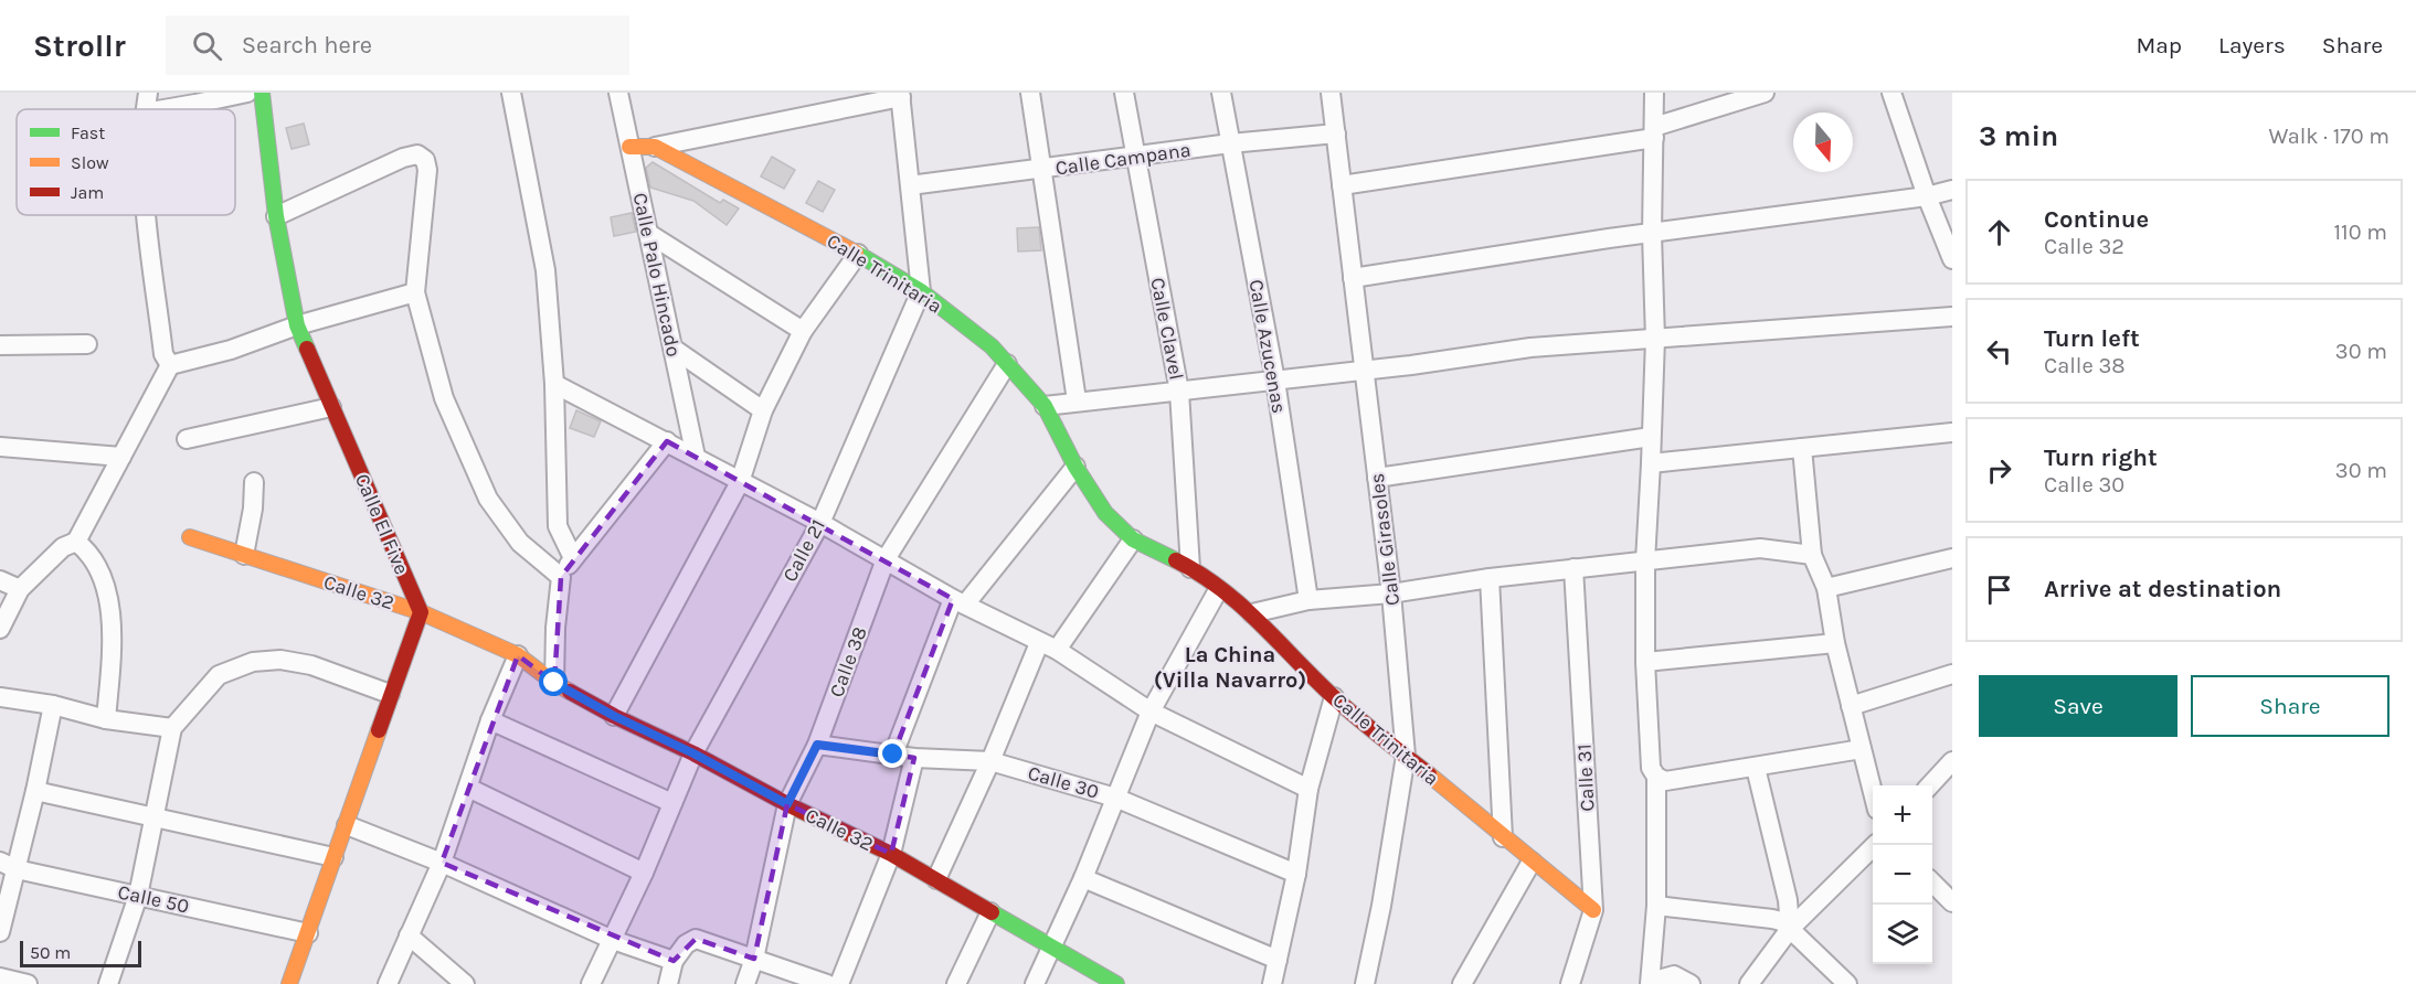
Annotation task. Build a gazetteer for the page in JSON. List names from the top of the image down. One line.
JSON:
{"streets":{"street":["Calle Campana","Calle Trinitaria","Calle Palo Hincado","Calle Clavel","Calle Azucenas","Calle El Five","Calle Girasoles","Calle 21","Calle 32","Calle 38","Calle 31","Calle 30","Calle 50"]},"crossings":[["Calle Campana","Calle Clavel"],["Calle Campana","Calle Azucenas"],["Calle Campana","Calle Girasoles"],["Calle Campana","Calle 21"],["Calle Trinitaria","Calle Palo Hincado"],["Calle Trinitaria","Calle Clavel"],["Calle Trinitaria","Calle Girasoles"],["Calle Trinitaria","Calle 21"],["Calle Trinitaria","Calle 38"],["Calle Trinitaria","Calle 31"],["Calle El Five","Calle 32"],["Calle 21","Calle 32"],["Calle 32","Calle 38"],["Calle 38","Calle 30"]],"districts":["La China (Villa Navarro)"],"legend":["Fast","Slow","Jam"],"scale_bar":"50 m","north":"bottom","page":{"header":"Strollr","search":"Search here","nav":["Map","Layers","Share"],"heading":["3 min","Walk · 170 m"],"list":[["Continue","Calle 32","110 m"],["Turn left","Calle 38","30 m"],["Turn right","Calle 30","30 m"],"Arrive at destination"],"buttons":["Save","Share"],"map_buttons":["+","−"],"scale":"50 m"}}
